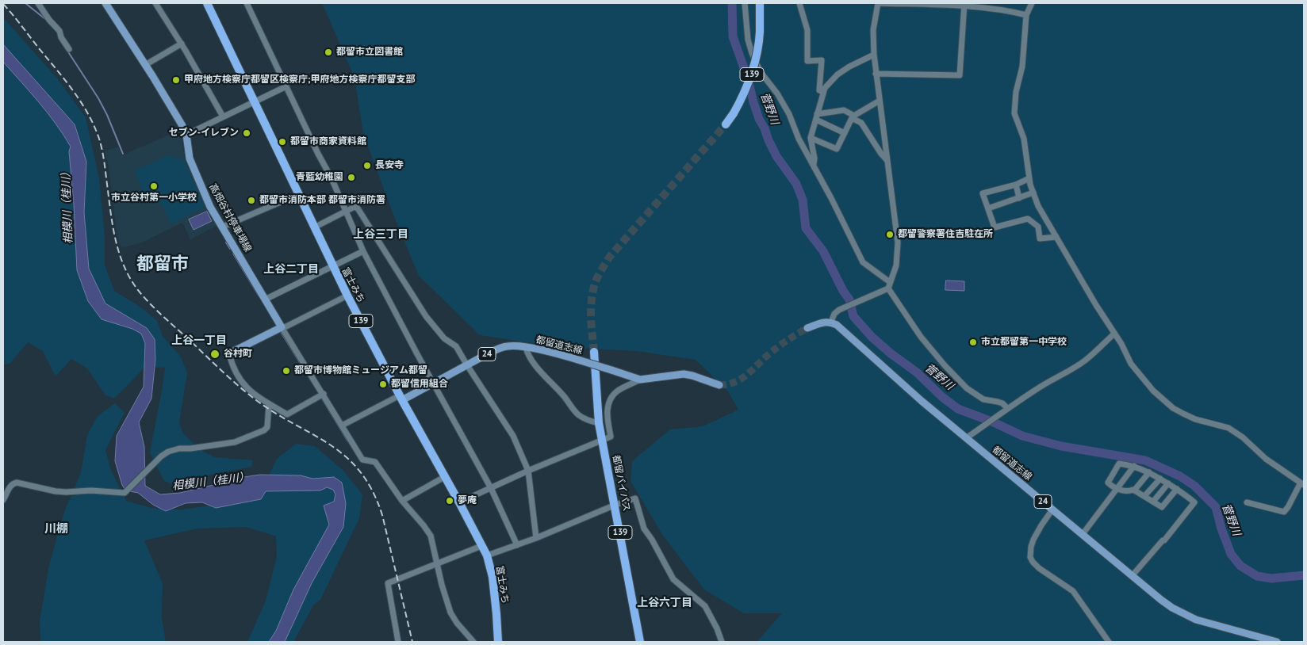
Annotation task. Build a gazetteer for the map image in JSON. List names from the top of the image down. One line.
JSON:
{"streets":{"highway":["139","富士みち","都留バイパス"],"main road":["高畑谷村停車場線","都留道志線","24"]},"crossings":[["富士みち","都留道志線"]],"districts":["上谷三丁目","都留市","上谷二丁目","上谷一丁目","川棚","上谷六丁目"],"water":["菅野川","相模川（桂川）"],"places":["都留市立図書館","甲府地方検察庁都留区検察庁;甲府地方検察庁都留支部","セブン-イレブン","都留市商家資料館","長安寺","青藍幼稚園","市立谷村第一小学校","都留市消防本部 都留市消防署","都留警察署住吉駐在所","市立都留第一中学校","谷村町","都留市博物館ミュージアム都留","都留信用組合","夢庵"]}
